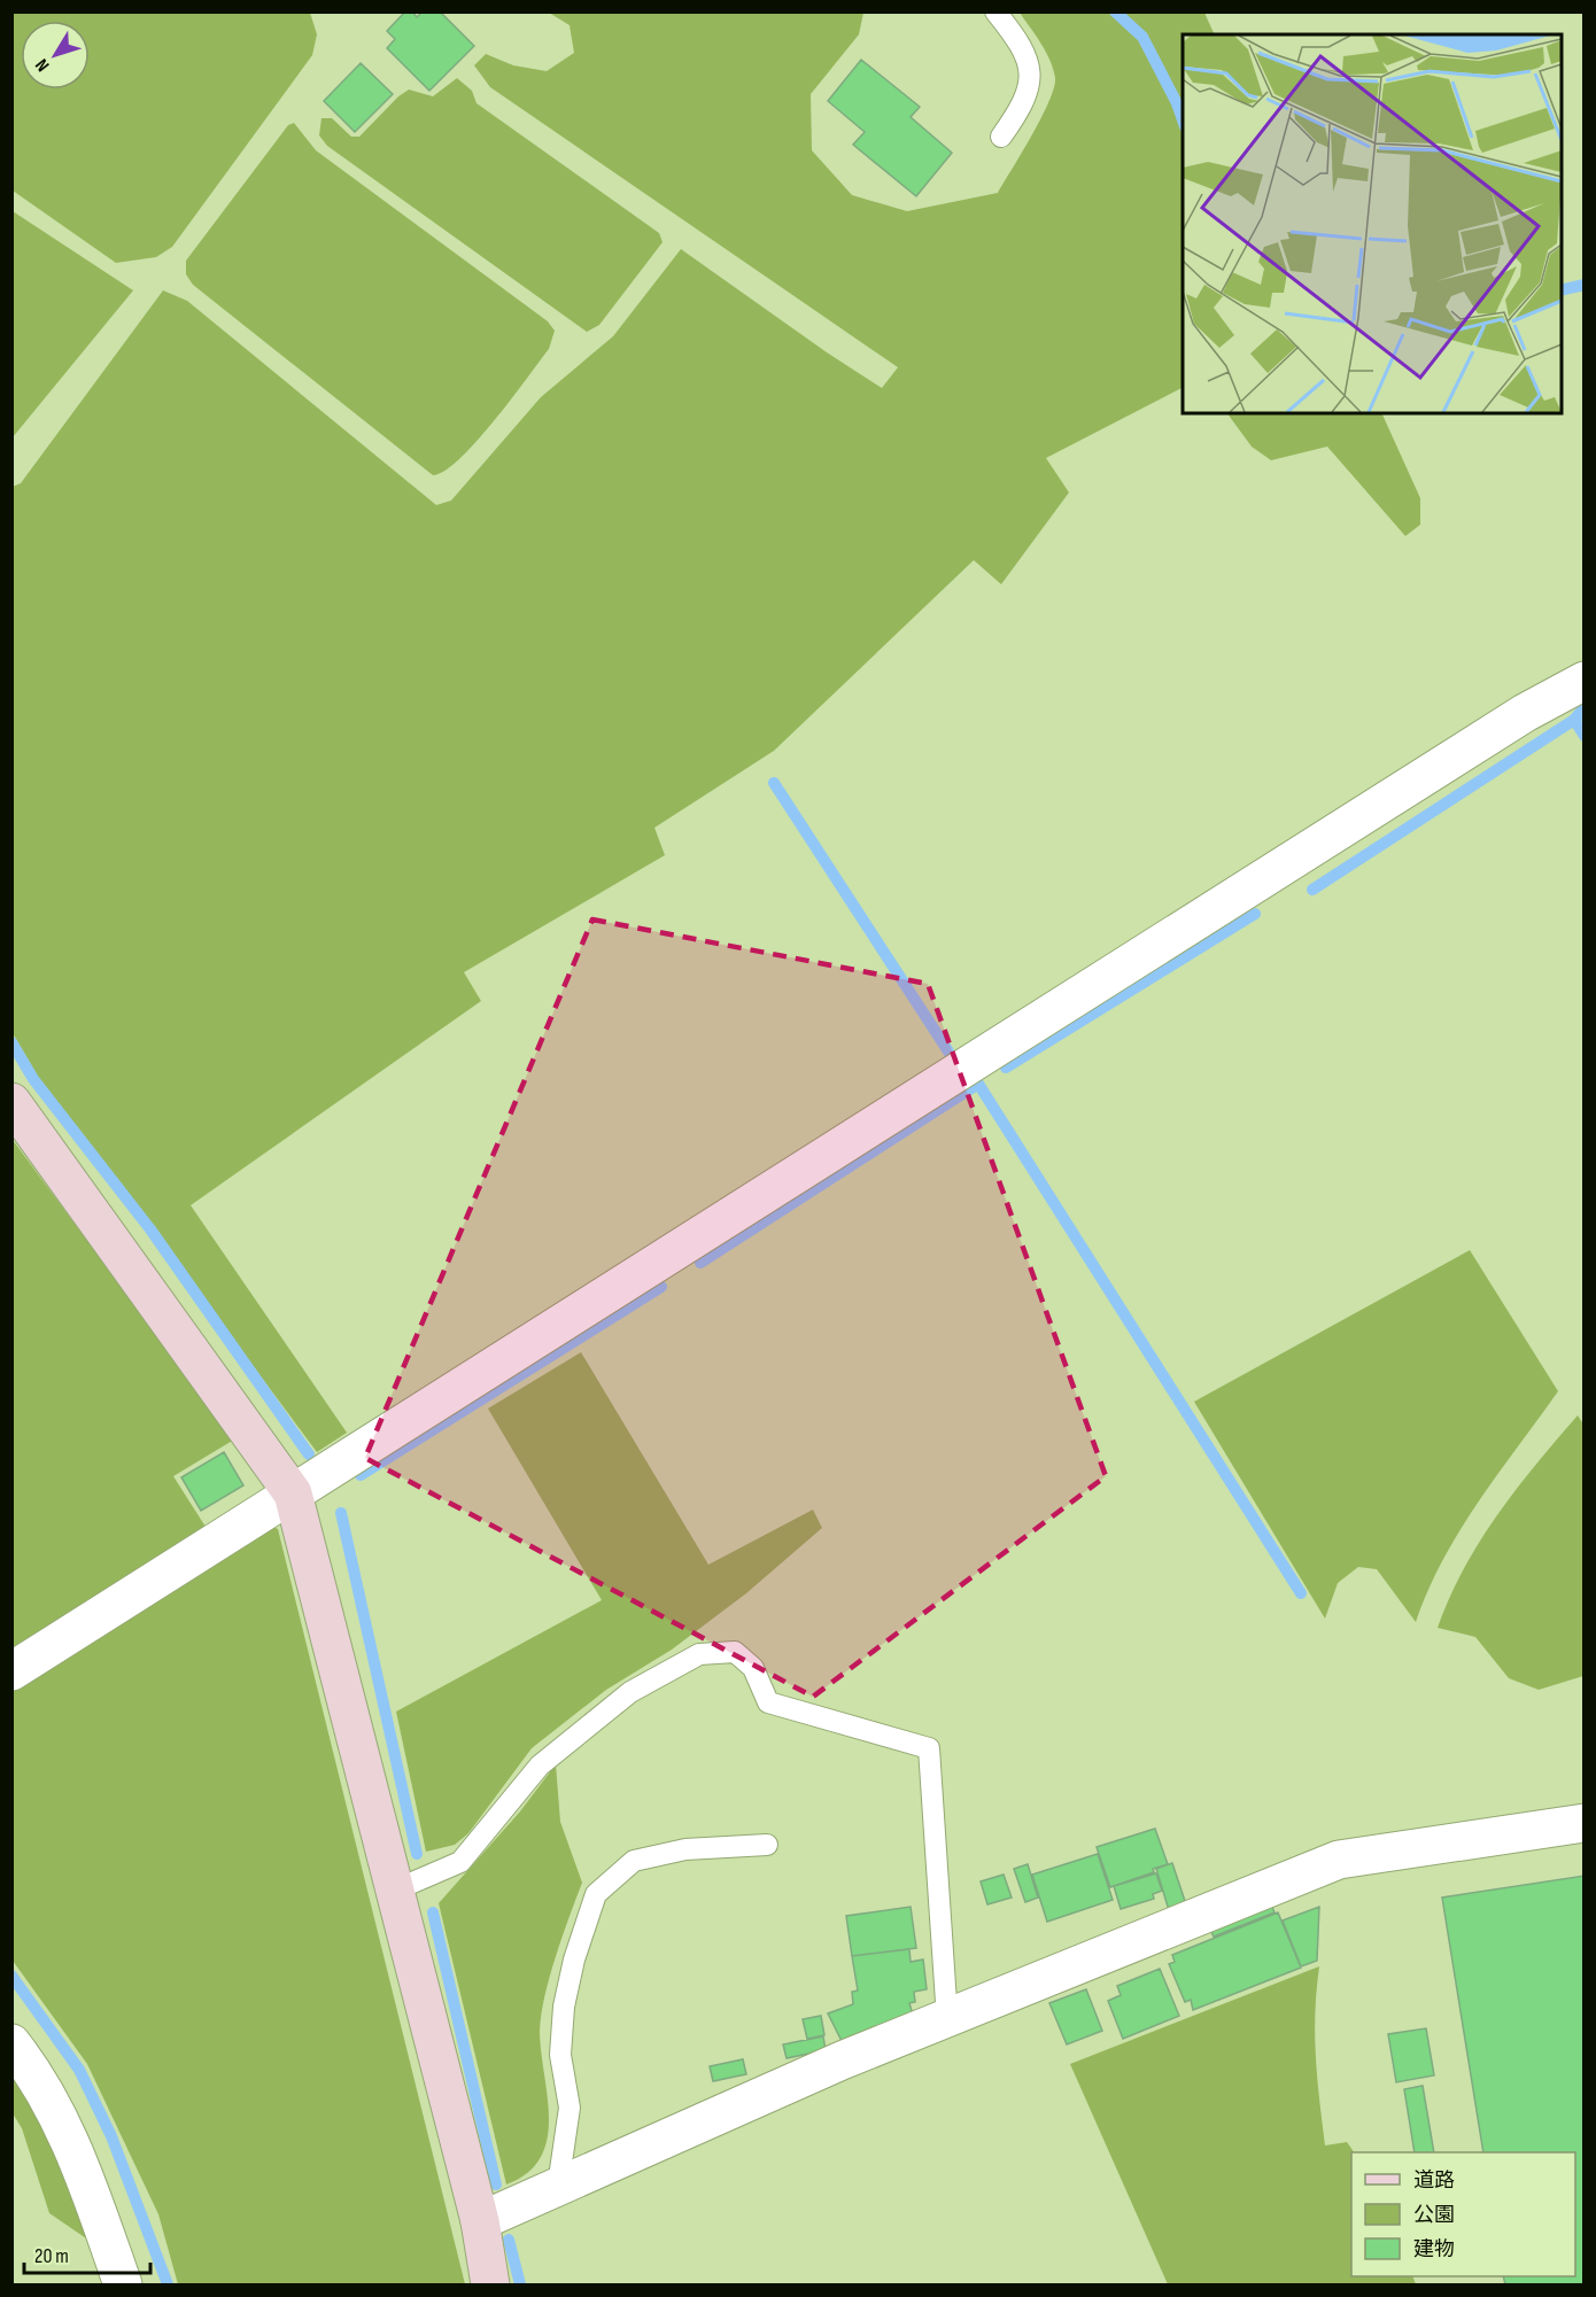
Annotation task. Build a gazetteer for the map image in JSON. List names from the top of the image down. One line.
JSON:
{"legend":["道路","公園","建物"],"scale_bar":"20 m","north":"bottom left"}
